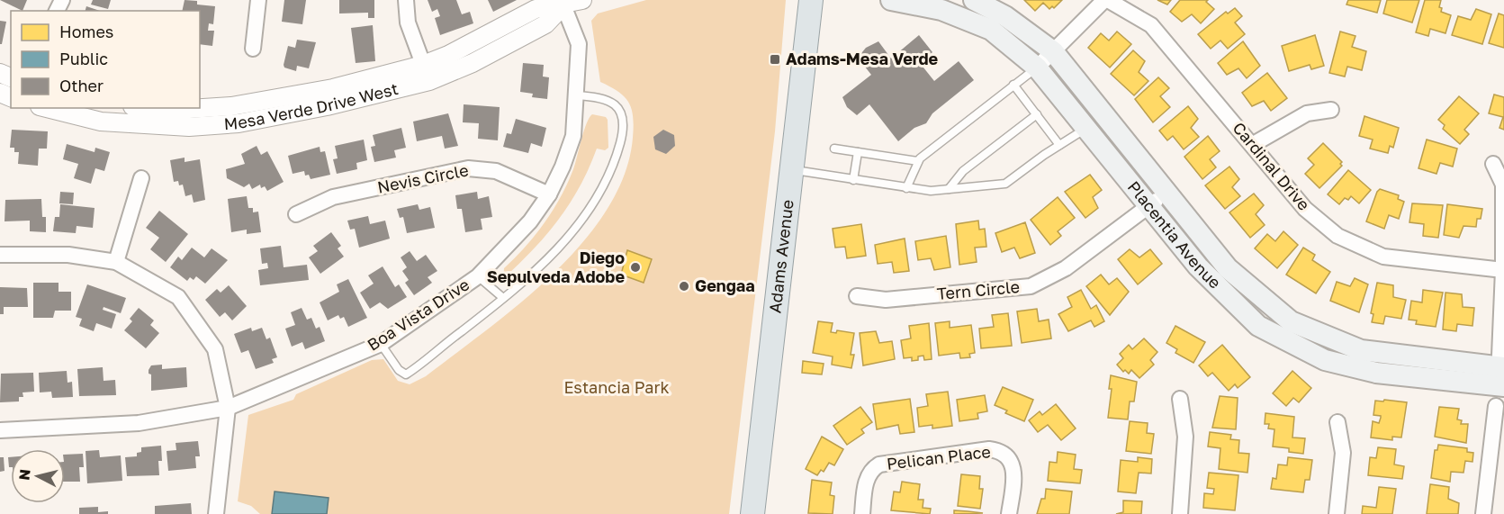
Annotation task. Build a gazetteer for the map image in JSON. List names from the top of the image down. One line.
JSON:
{"streets":{"main road":["Placentia Avenue","Adams Avenue"],"street":["Mesa Verde Drive West","Cardinal Drive","Nevis Circle","Tern Circle","Boa Vista Drive","Pelican Place"]},"crossings":[["Mesa Verde Drive West","Boa Vista Drive"],["Nevis Circle","Boa Vista Drive"],["Placentia Avenue","Tern Circle"]],"parks":["Estancia Park"],"places":{"transit":["Adams-Mesa Verde"],"other":["Diego Sepulveda Adobe","Gengaa"]},"legend":["Homes","Public","Other"],"north":"left"}
